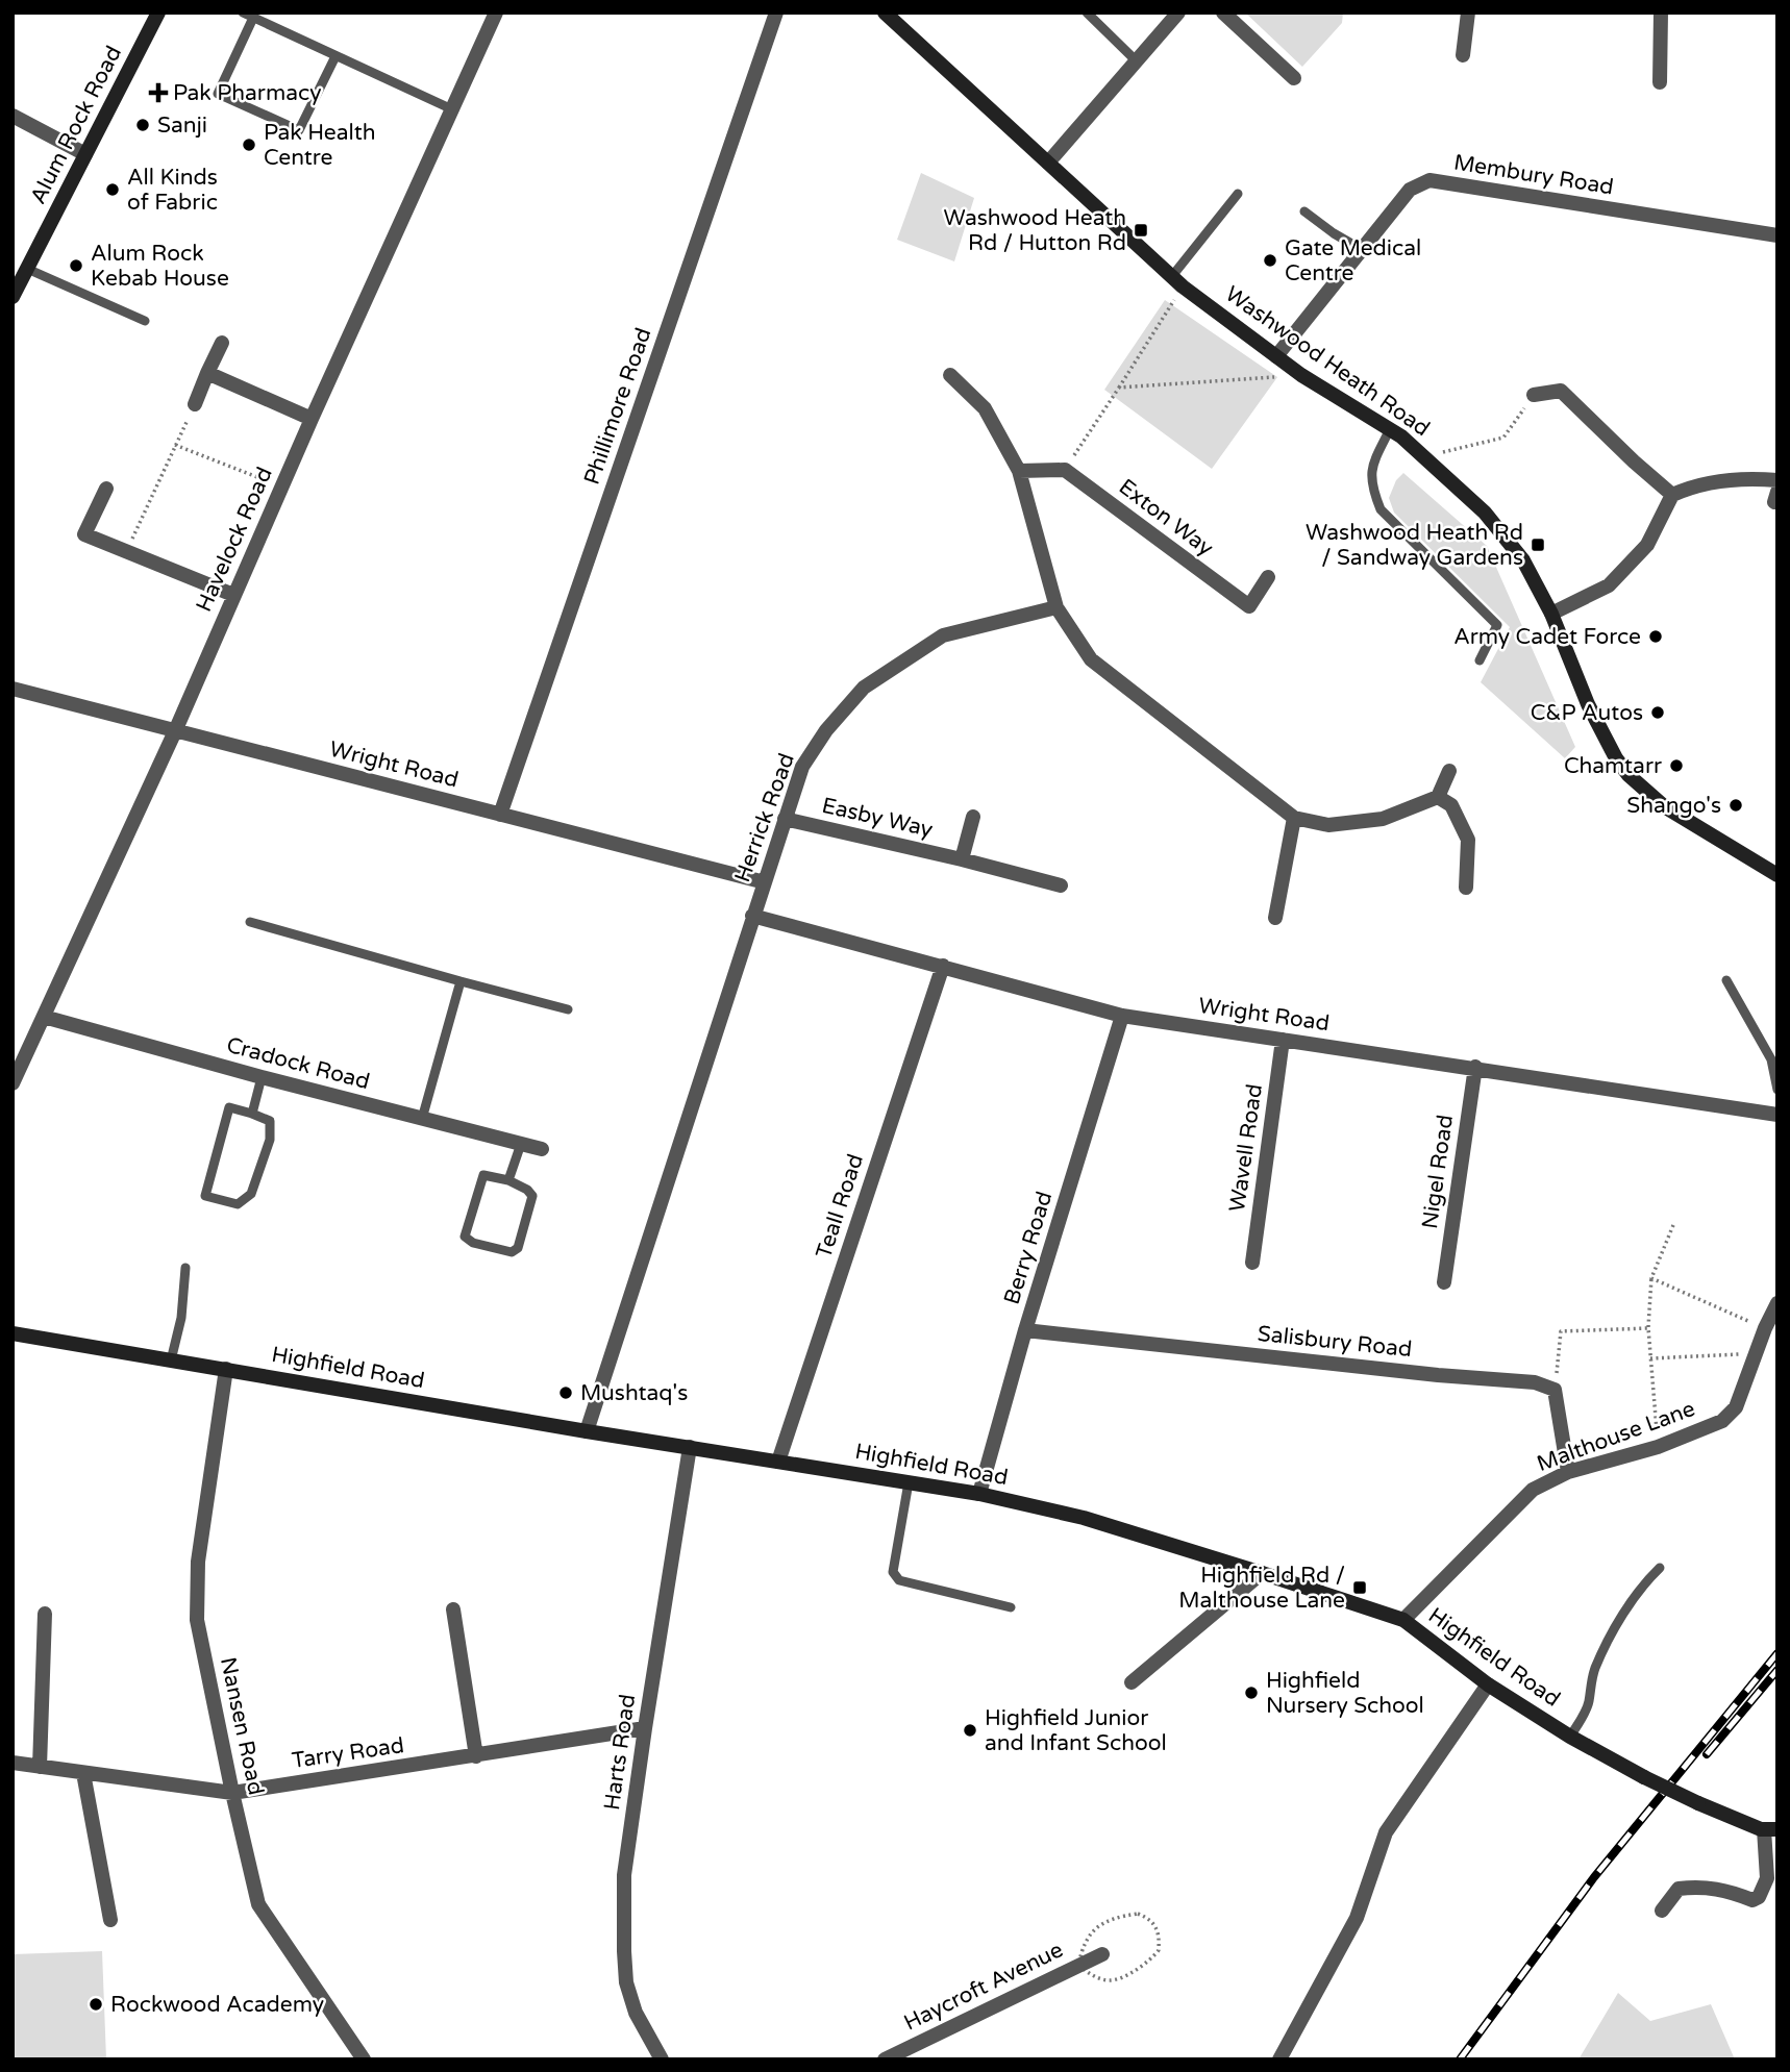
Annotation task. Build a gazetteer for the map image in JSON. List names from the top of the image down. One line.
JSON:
{"streets":{"main road":["Alum Rock Road","Washwood Heath Road","Highfield Road"],"street":["Membury Road","Phillimore Road","Exton Way","Havelock Road","Wright Road","Herrick Road","Easby Way","Cradock Road","Wavell Road","Nigel Road","Teall Road","Berry Road","Salisbury Road","Malthouse Lane","Nansen Road","Harts Road","Tarry Road","Haycroft Avenue"]},"crossings":[["Membury Road","Washwood Heath Road"],["Phillimore Road","Wright Road"],["Havelock Road","Wright Road"],["Havelock Road","Cradock Road"],["Wright Road","Herrick Road"],["Wright Road","Wavell Road"],["Wright Road","Nigel Road"],["Wright Road","Teall Road"],["Wright Road","Berry Road"],["Herrick Road","Easby Way"],["Herrick Road","Highfield Road"],["Teall Road","Highfield Road"],["Berry Road","Salisbury Road"],["Berry Road","Highfield Road"],["Highfield Road","Malthouse Lane"],["Highfield Road","Nansen Road"],["Highfield Road","Harts Road"],["Nansen Road","Tarry Road"],["Harts Road","Tarry Road"]],"places":{"health":["Pak Pharmacy"],"other":["Sanji","Pak Health Centre","All Kinds of Fabric","Gate Medical Centre","Alum Rock Kebab House","Army Cadet Force","C&P Autos","Chamtarr","Shango's","Mushtaq's","Highfield Nursery School","Highfield Junior and Infant School","Rockwood Academy"],"transit":["Washwood Heath Rd / Hutton Rd","Washwood Heath Rd / Sandway Gardens","Highfield Rd / Malthouse Lane"]}}
